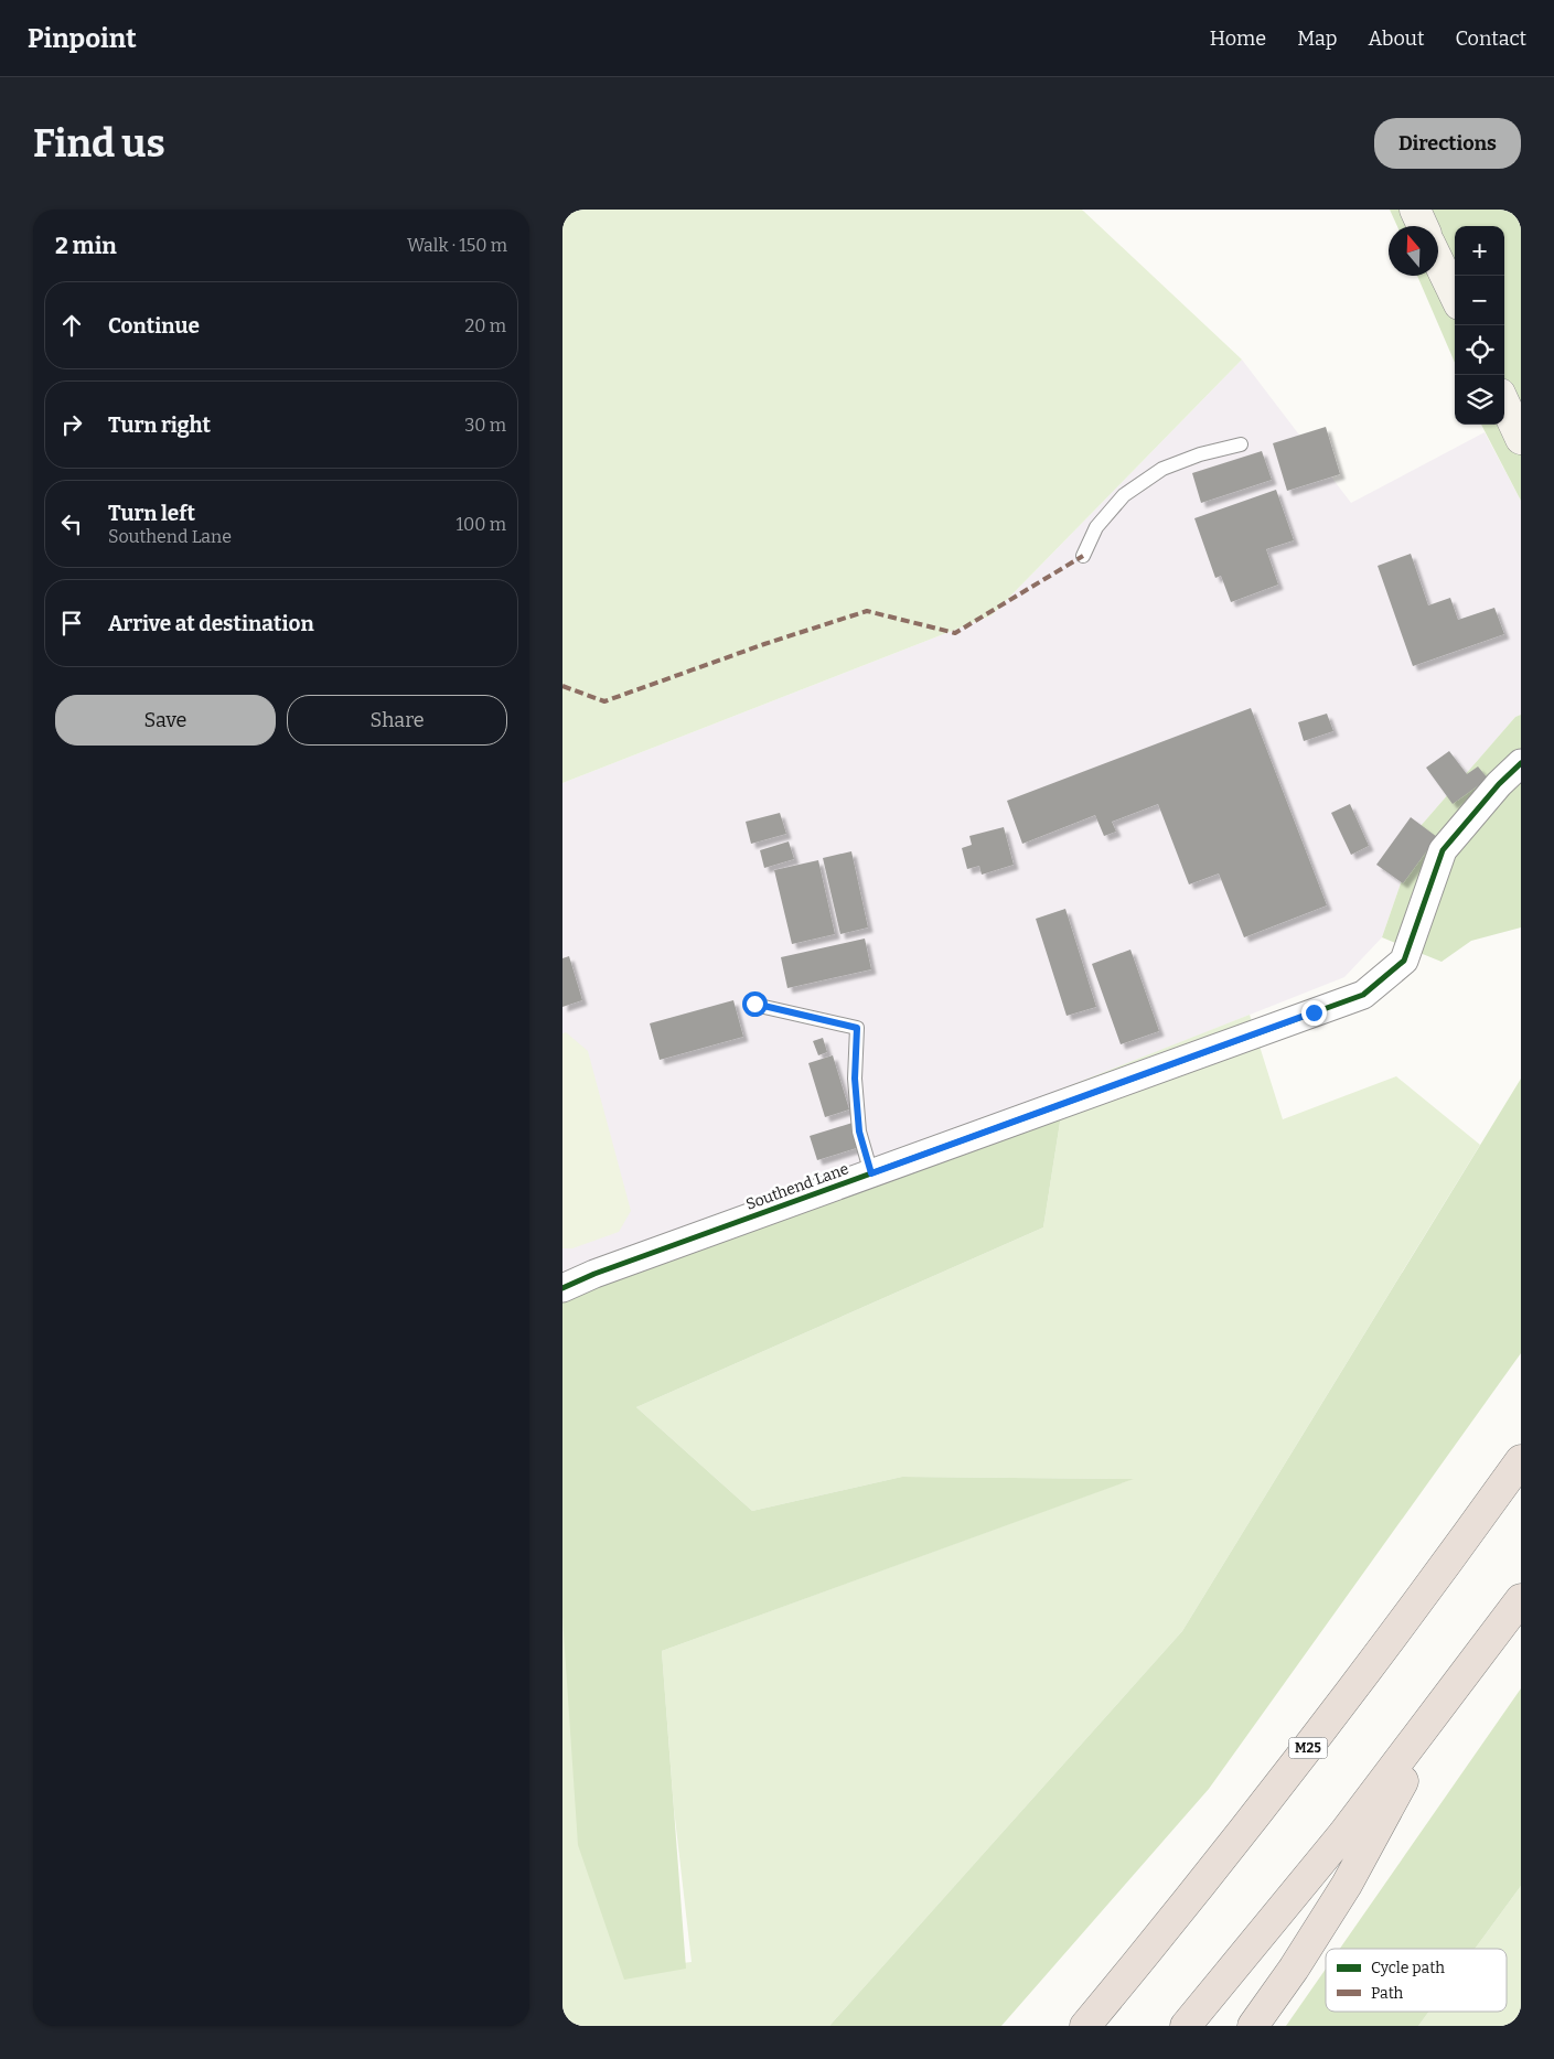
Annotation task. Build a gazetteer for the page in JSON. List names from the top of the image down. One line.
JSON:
{"streets":{"highway":["M25"],"street":["Southend Lane"]},"legend":["Cycle path","Path"],"north":"top","page":{"header":"Pinpoint","nav":["Home","Map","About","Contact"],"buttons":["Directions",["Save","Share"]],"title":"Find us","heading":["2 min","Walk · 150 m"],"map_buttons":["+","−"],"list":[["Continue","20 m"],["Turn right","30 m"],["Turn left","Southend Lane","100 m"],"Arrive at destination"]}}
